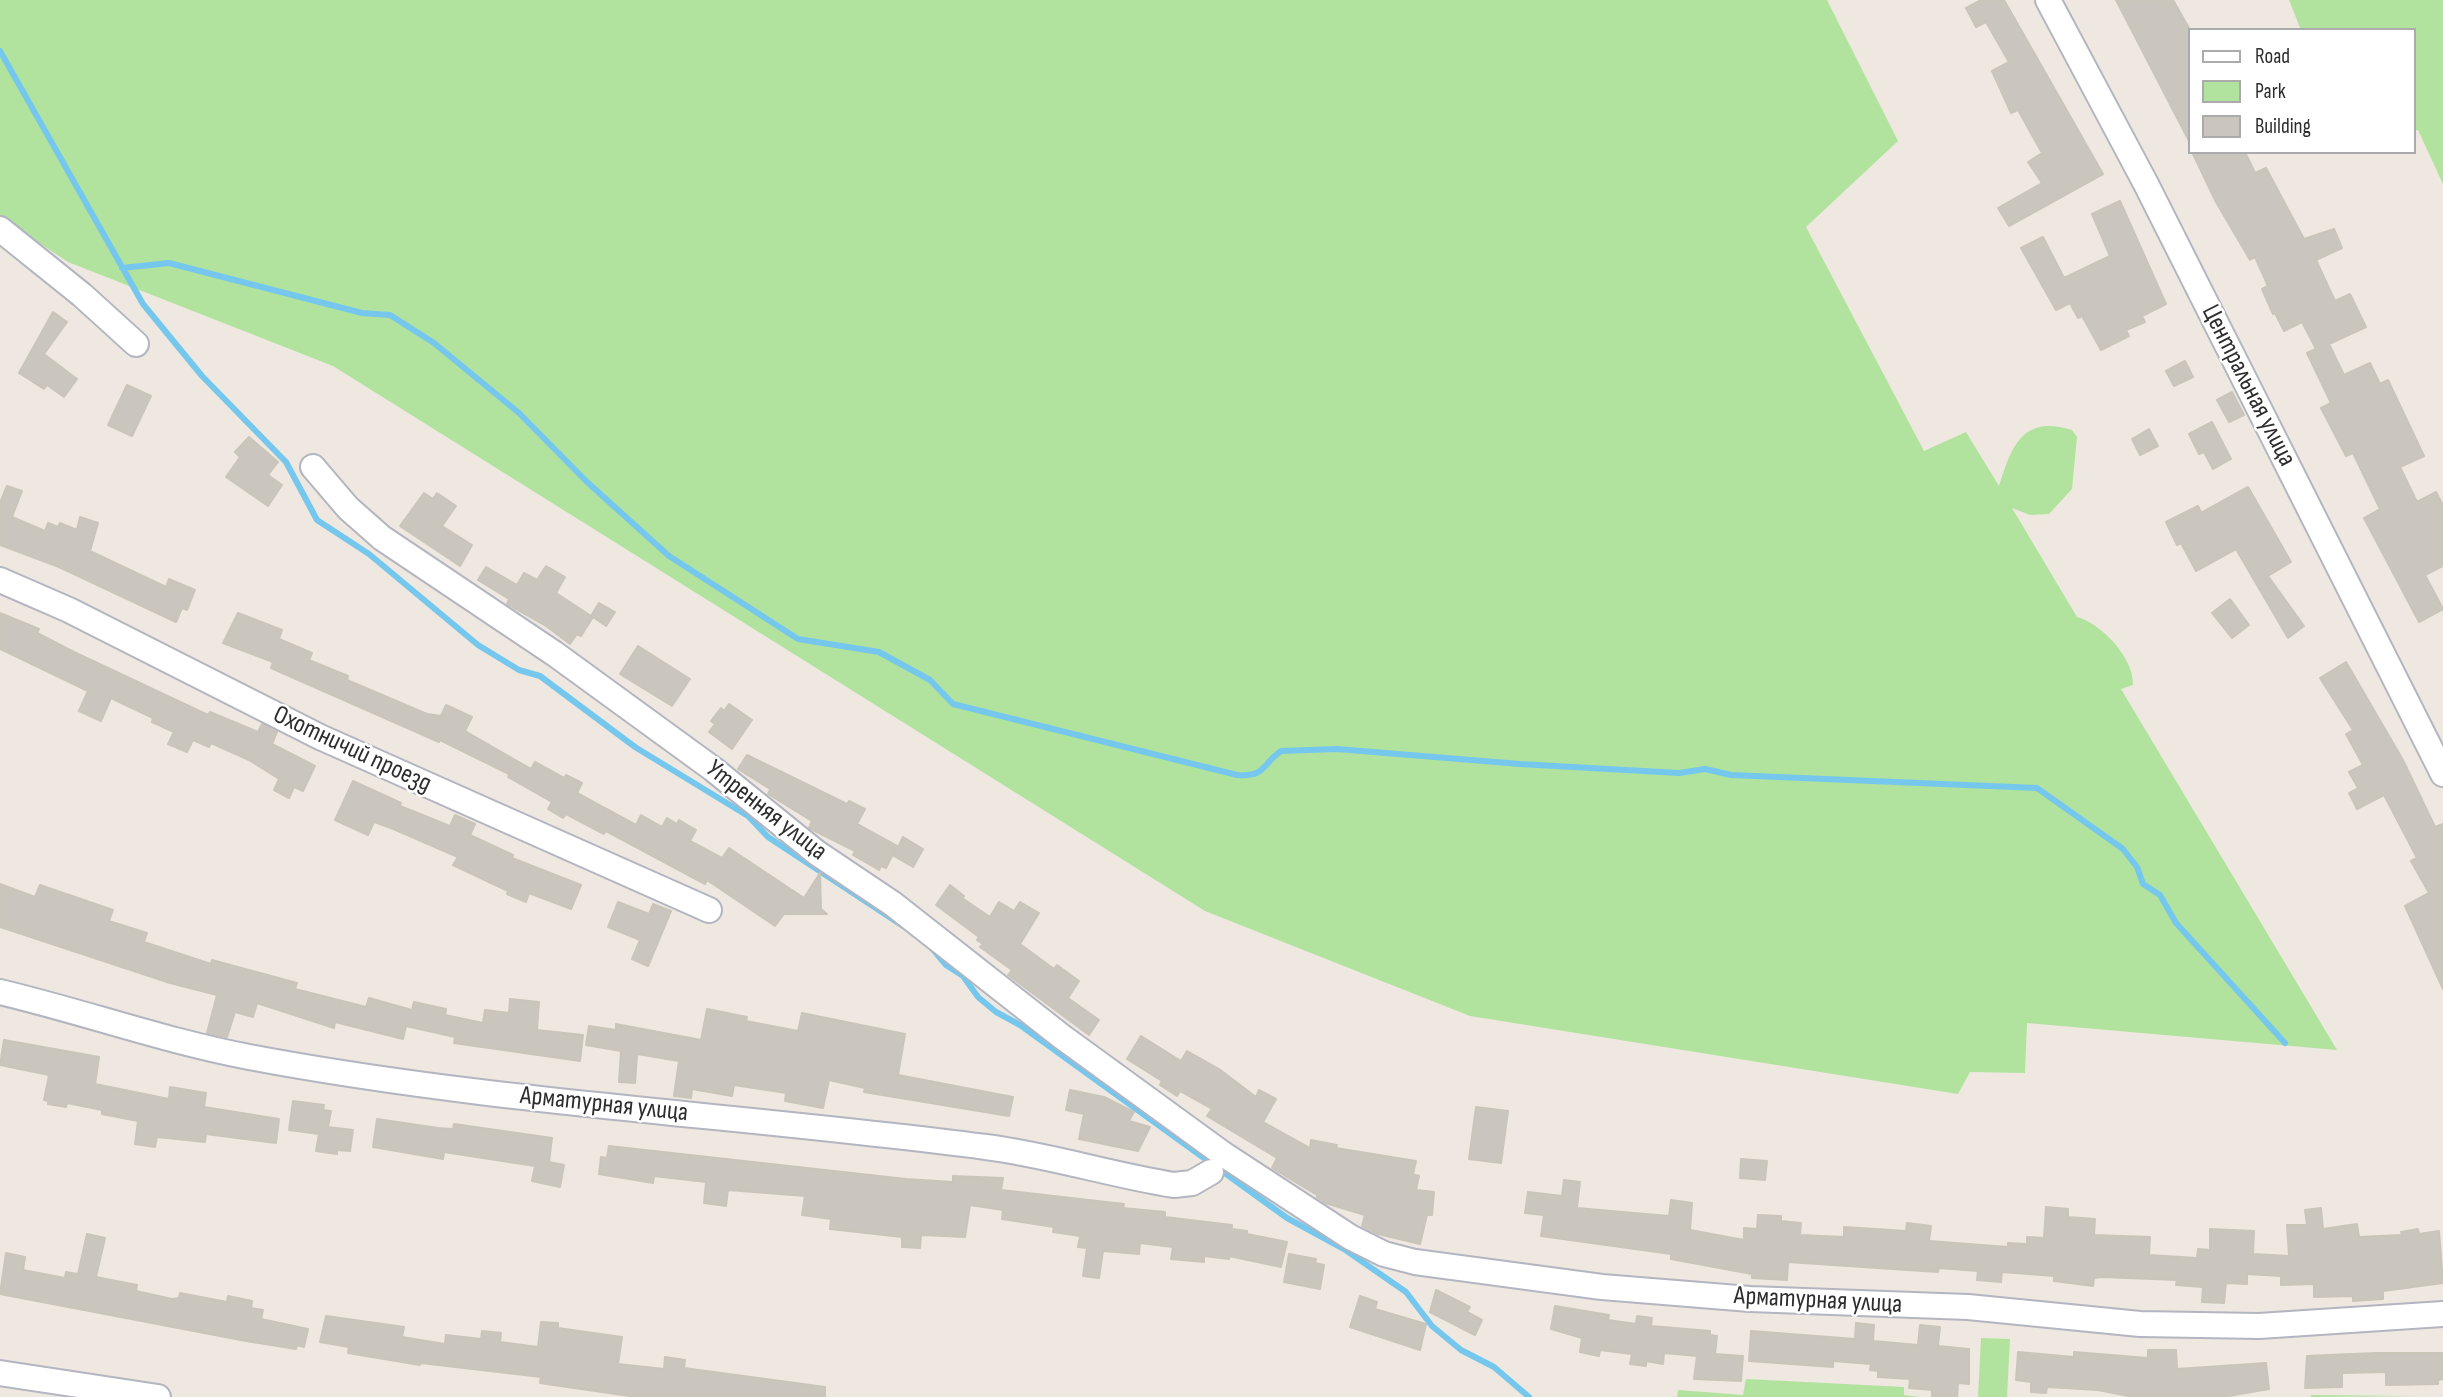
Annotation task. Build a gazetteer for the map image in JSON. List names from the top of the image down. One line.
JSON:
{"streets":{"street":["Центральная улица","Охотничий проезд","Утренняя улица","Арматурная улица"]},"crossings":[["Утренняя улица","Арматурная улица"]],"legend":["Road","Park","Building"]}
